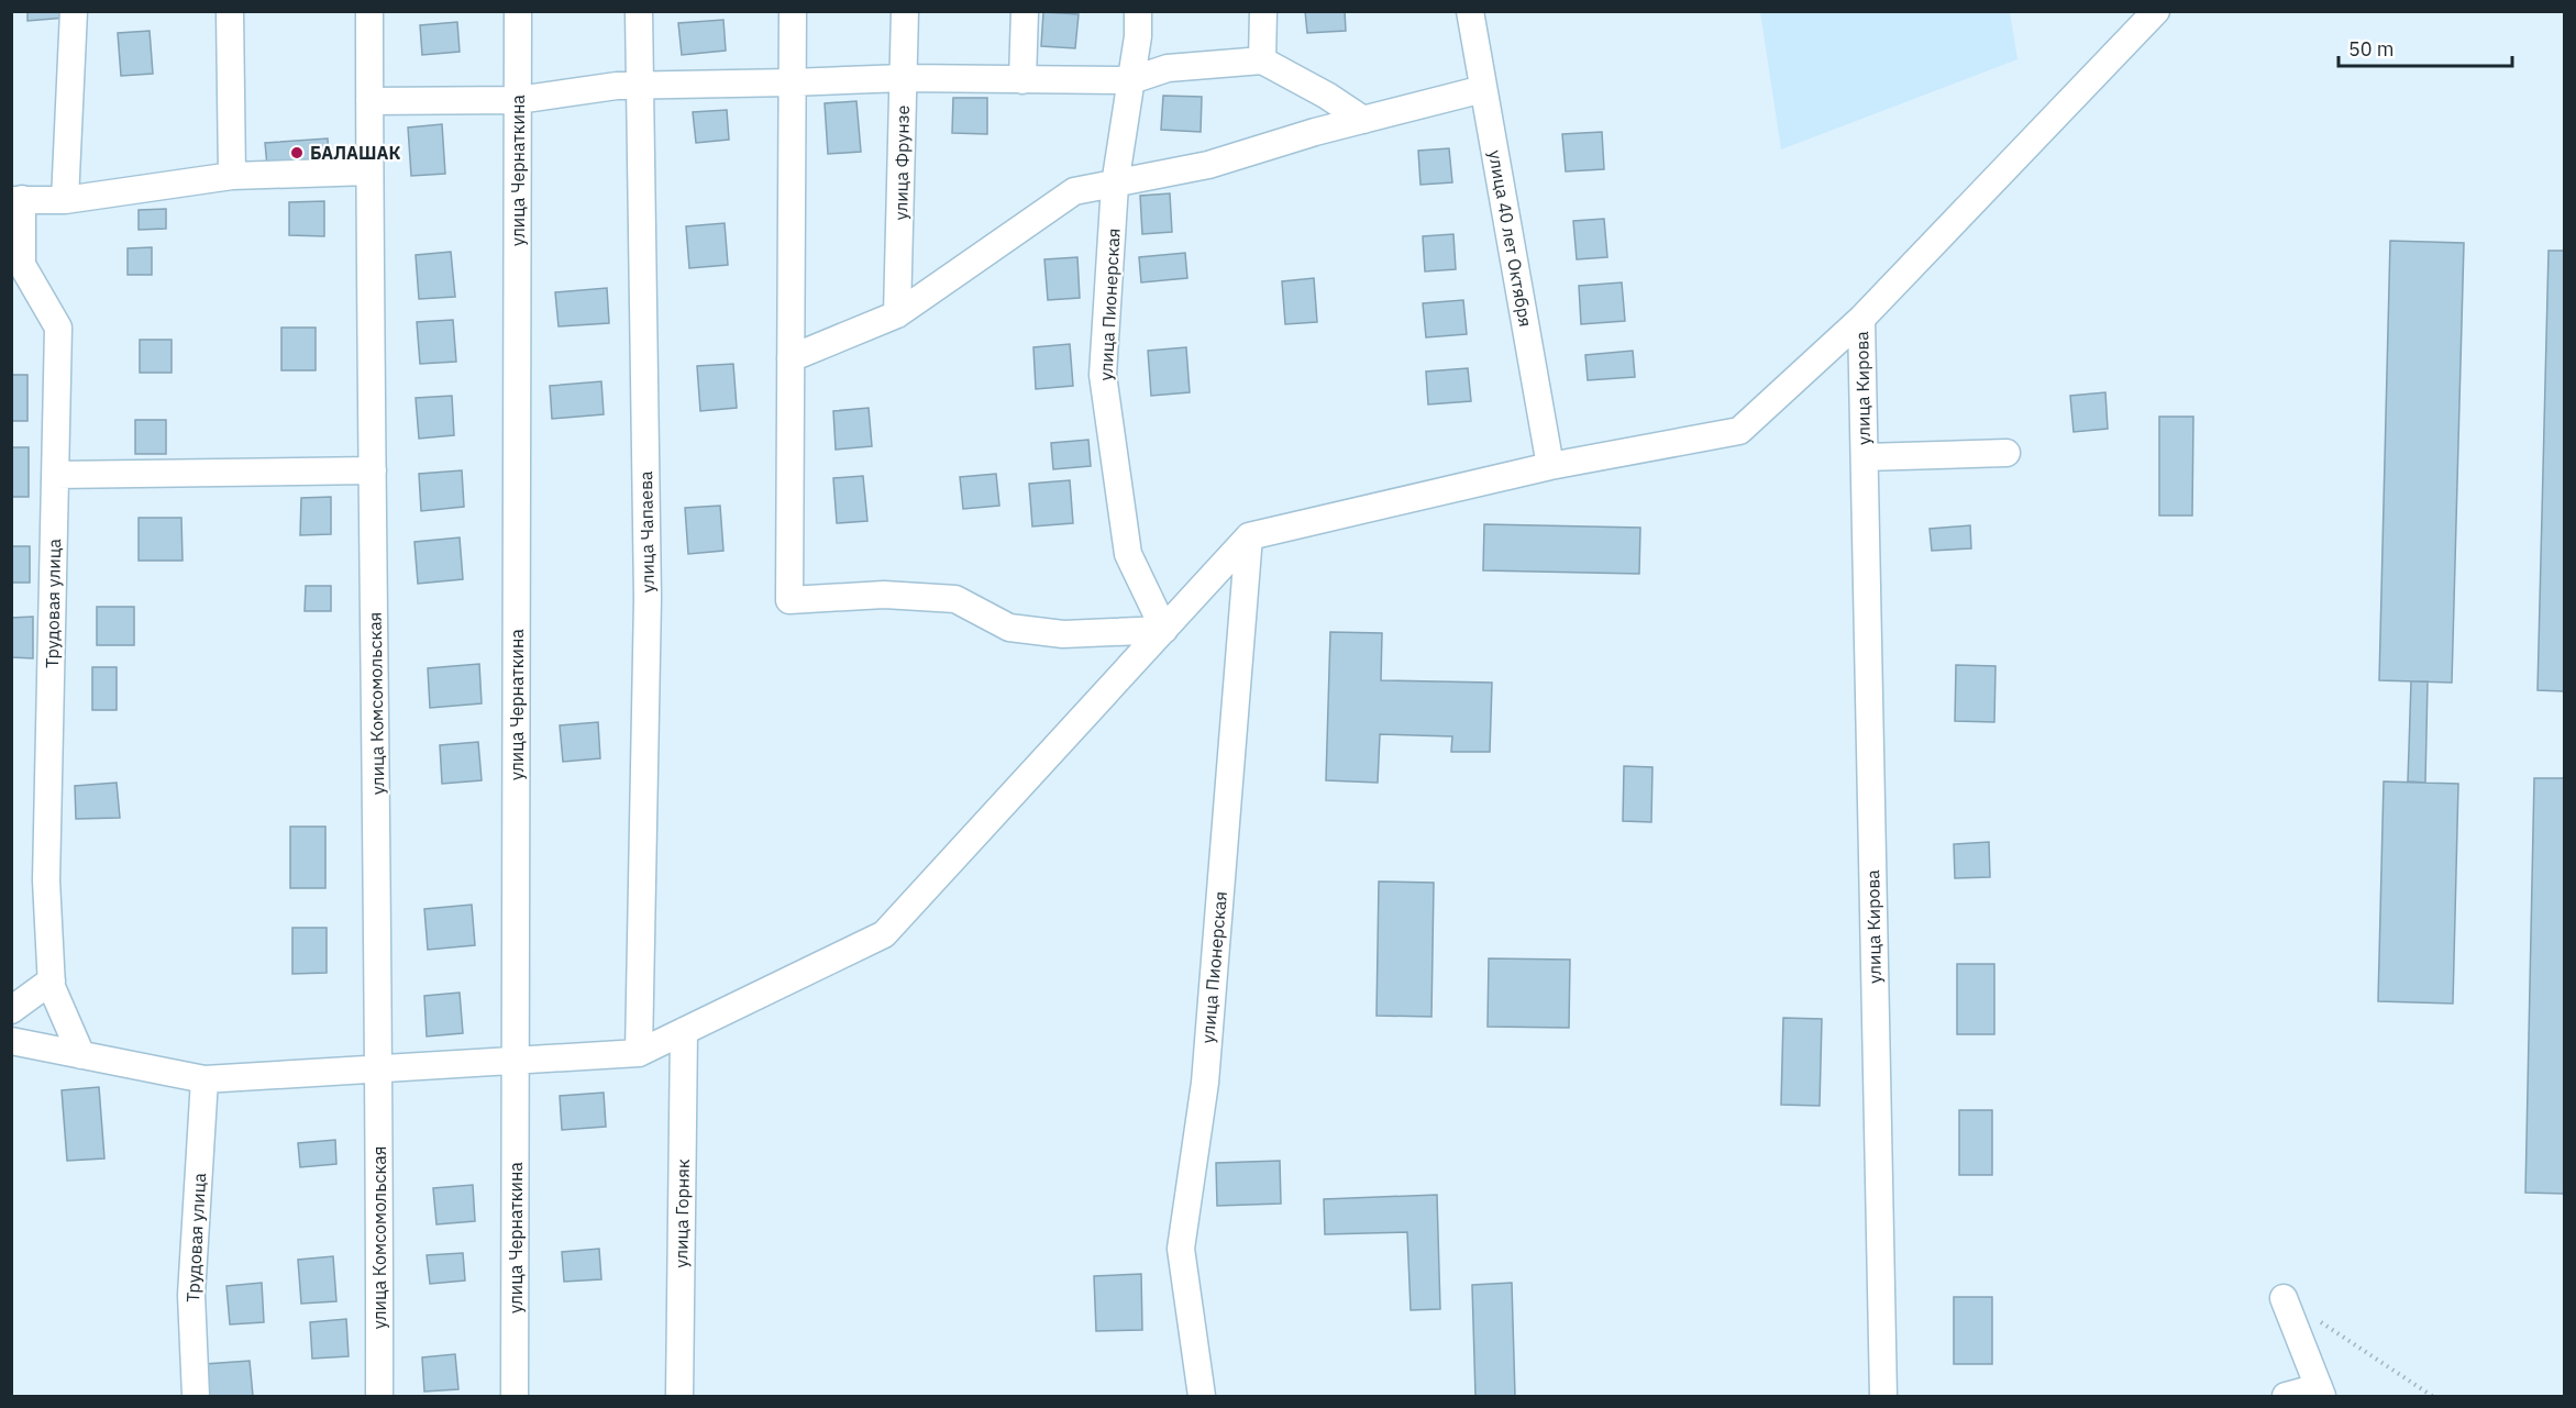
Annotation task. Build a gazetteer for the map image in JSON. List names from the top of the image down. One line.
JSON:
{"streets":{"street":["улица Фрунзе","улица Чернаткина","улица 40 лет Октября","улица Пионерская","улица Кирова","улица Чапаева","Трудовая улица","улица Комсомольская","улица Горняк"]},"crossings":[["Трудовая улица","улица Комсомольская"]],"places":["БАЛАШАК"],"scale_bar":"50 m"}
